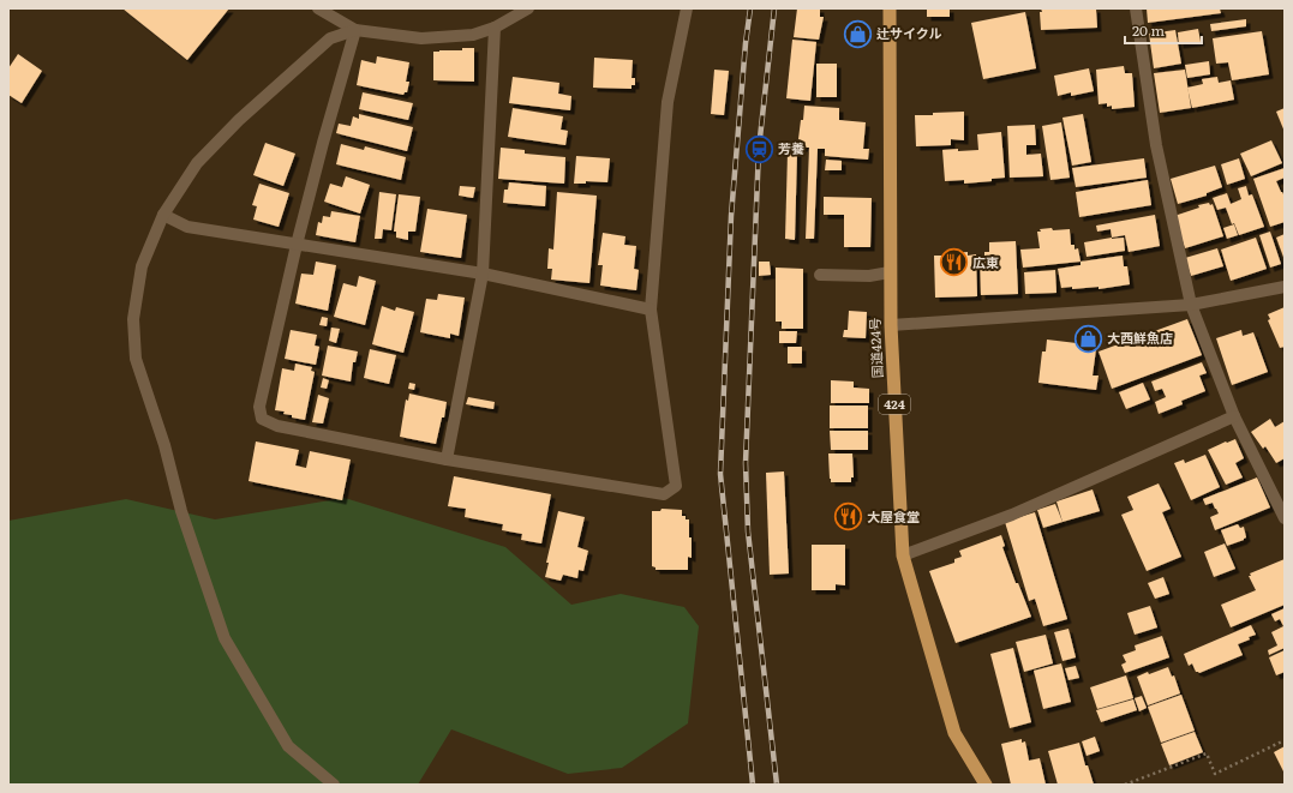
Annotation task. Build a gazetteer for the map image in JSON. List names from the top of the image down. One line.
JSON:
{"streets":{"highway":["国道424号","424"]},"places":{"shop":["辻サイクル","大西鮮魚店"],"station":["芳養"],"restaurant":["広東","大屋食堂"]},"scale_bar":"20 m"}
